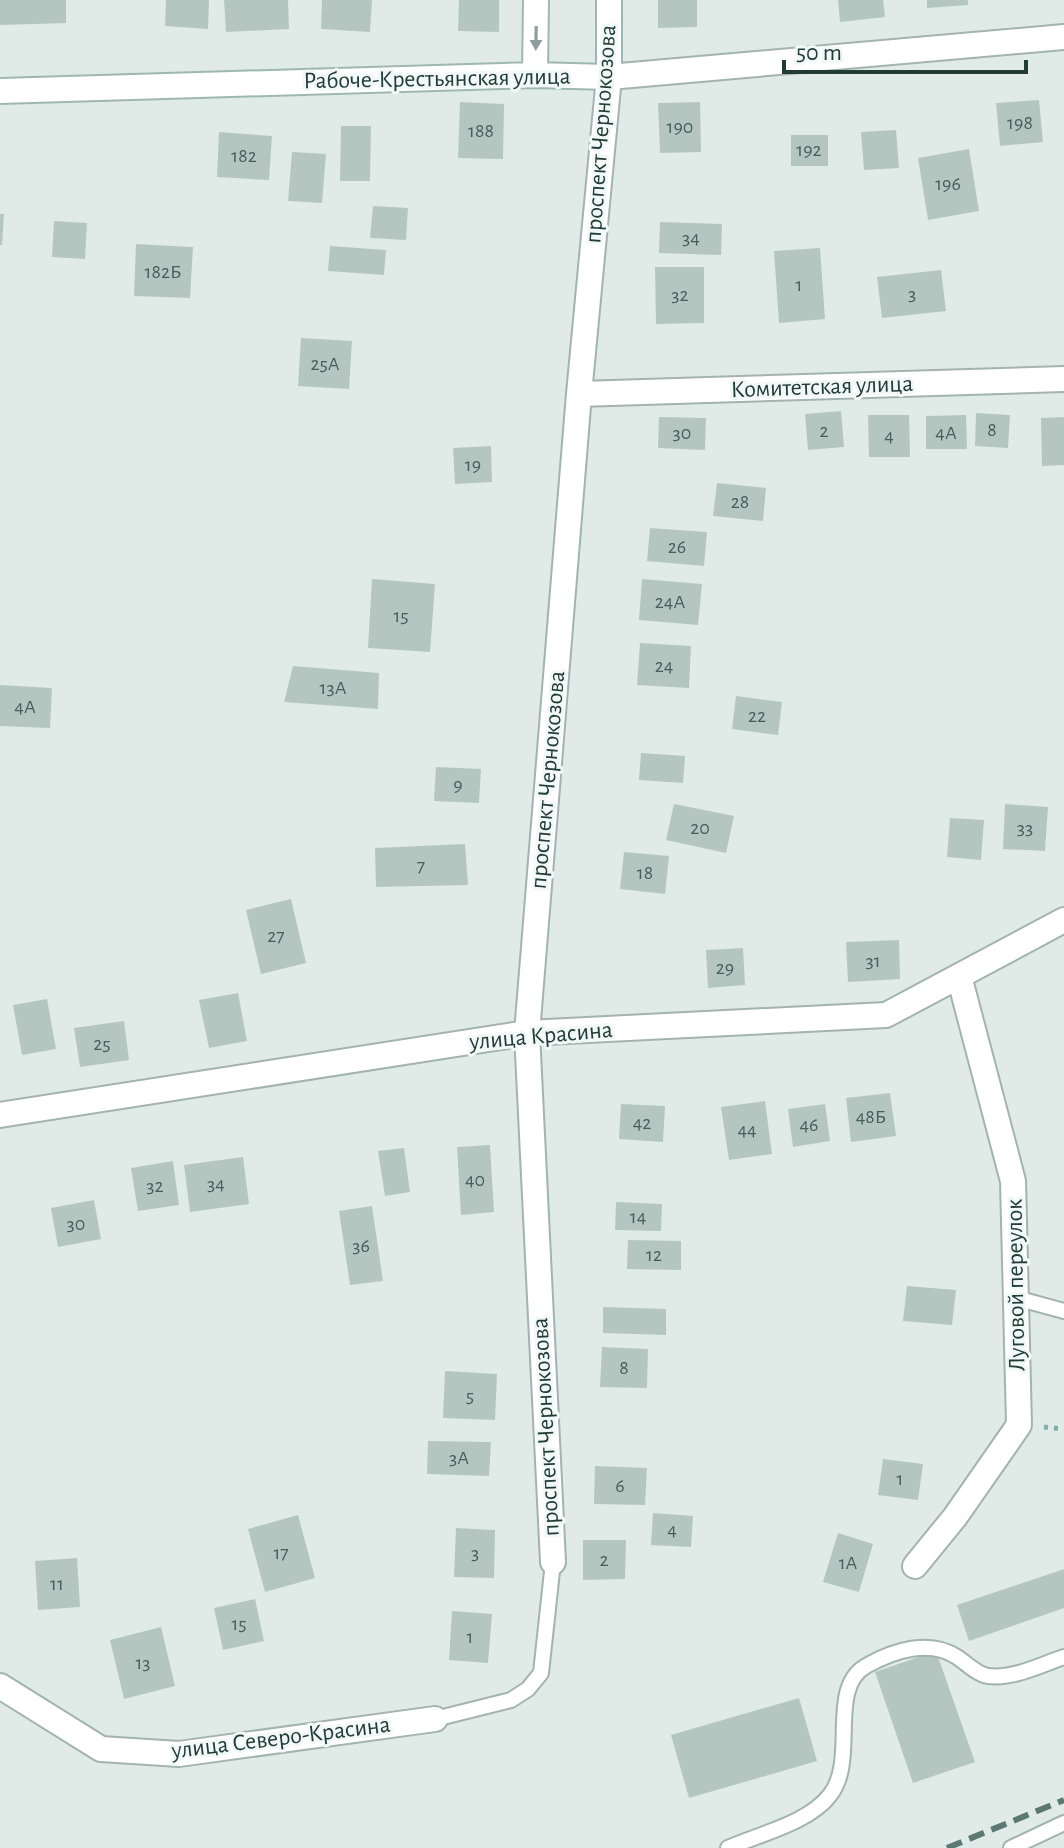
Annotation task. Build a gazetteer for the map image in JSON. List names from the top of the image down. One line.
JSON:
{"streets":{"street":["Рабоче-Крестьянская улица","проспект Чернокозова","Комитетская улица","улица Красина","Луговой переулок","улица Северо-Красина"]},"crossings":[["Рабоче-Крестьянская улица","проспект Чернокозова"],["проспект Чернокозова","Комитетская улица"],["проспект Чернокозова","улица Красина"],["улица Красина","Луговой переулок"]],"house_numbers":["198","190","188","192","182","196","34","182Б","1","3","32","25А","8","2","30","4А","4","19","28","26","24А","15","24","13А","4А","22","9","20","33","7","18","27","31","29","25","48Б","42","46","44","40","34","32","14","30","36","12","8","5","3А","1","6","4","17","3","2","1А","11","15","1","13"],"scale_bar":"50 m"}
